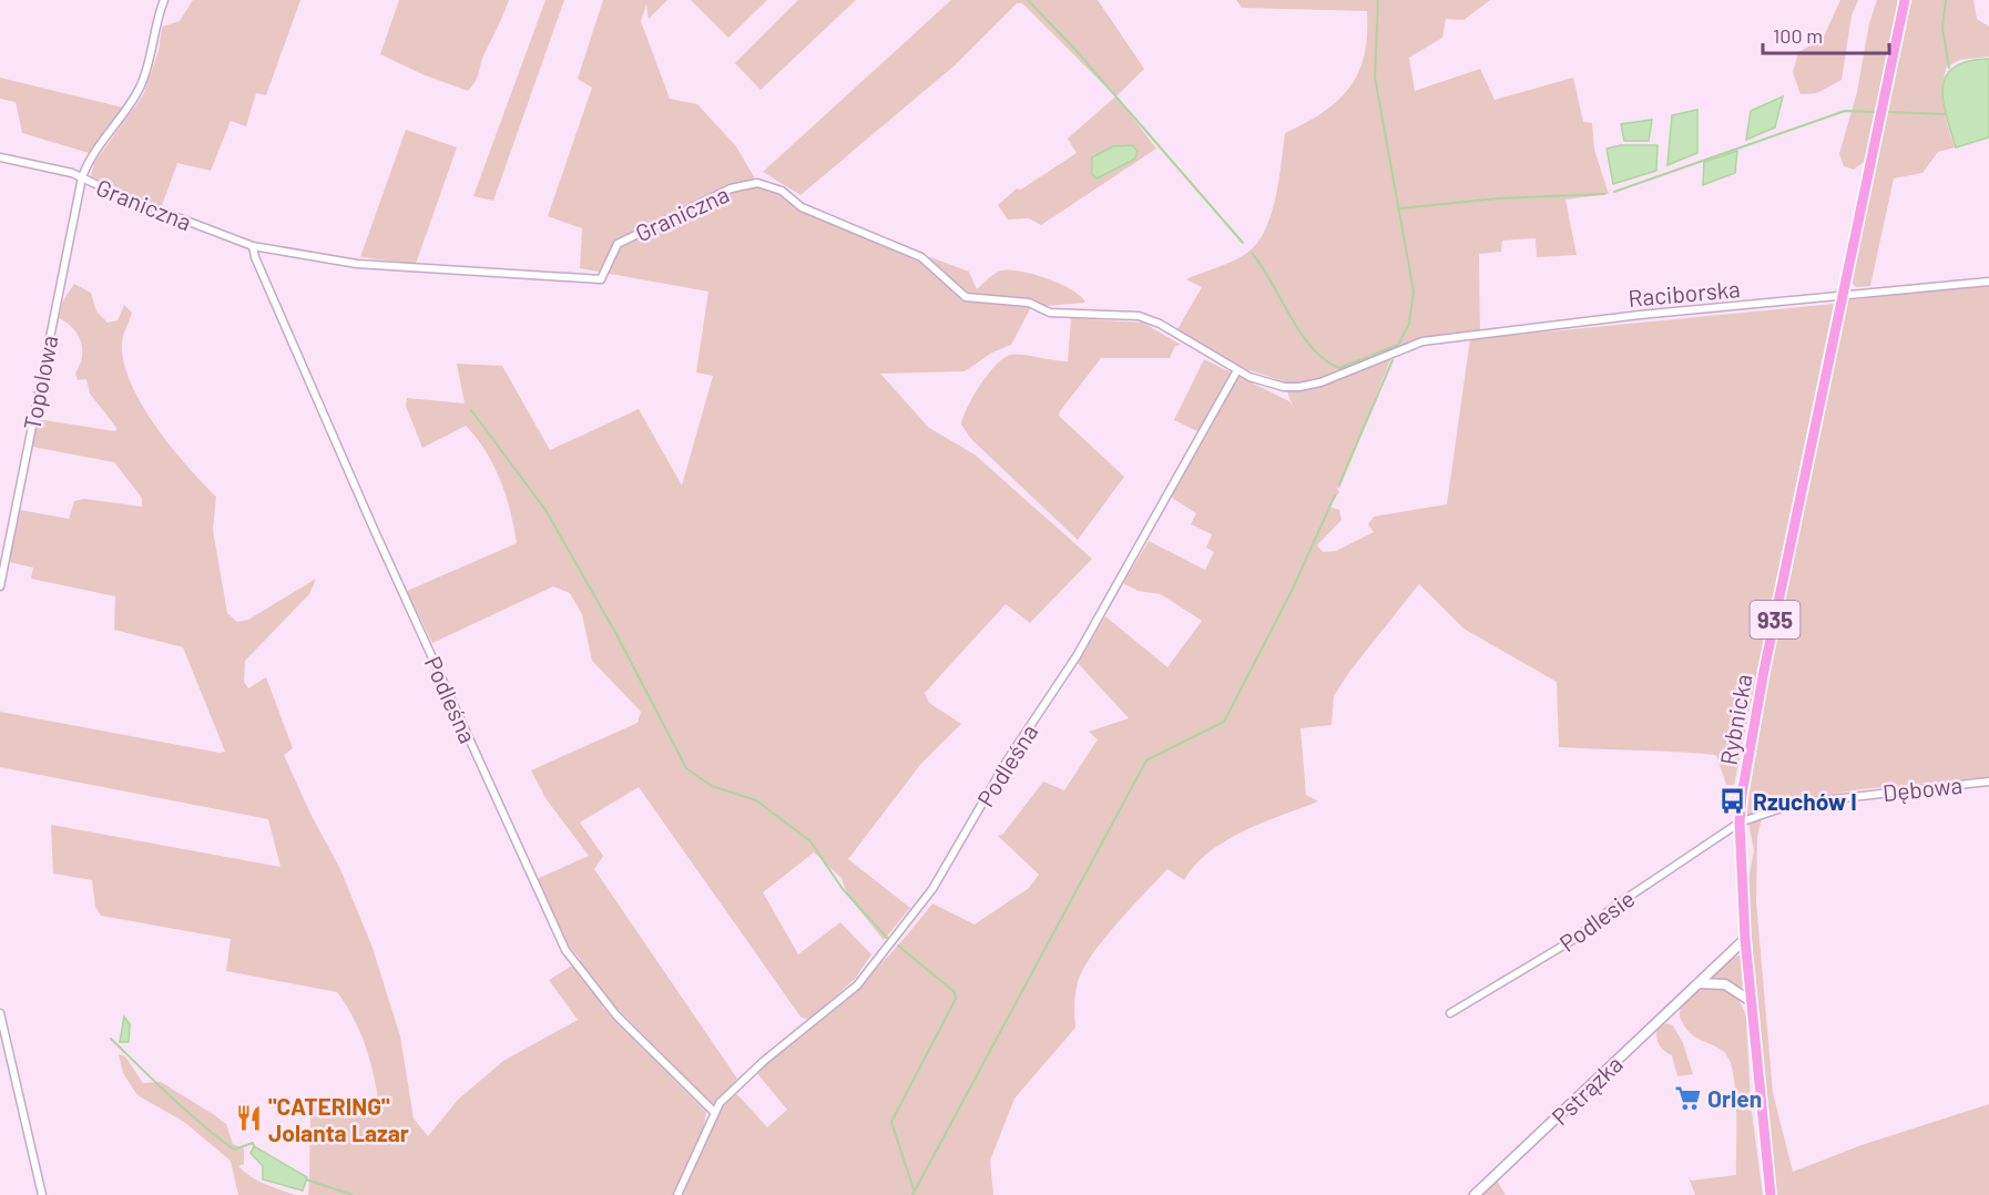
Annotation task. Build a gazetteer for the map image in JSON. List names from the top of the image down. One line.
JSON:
{"streets":{"main road":["935","Rybnicka","Pstrązka"],"street":["Graniczna","Raciborska","Topolowa","Podleśna","Dębowa","Podlesie"]},"crossings":[["Graniczna","Raciborska"],["Graniczna","Topolowa"],["Graniczna","Podleśna"],["Raciborska","935"],["Raciborska","Podleśna"],["Raciborska","Rybnicka"],["935","Rybnicka"],["Rybnicka","Dębowa"],["Rybnicka","Podlesie"],["Rybnicka","Pstrązka"],["Dębowa","Podlesie"]],"places":{"bus stop":["Rzuchów I"],"supermarket":["Orlen"],"restaurant":["\"CATERING\" Jolanta Lazar"]},"scale_bar":"100 m"}
